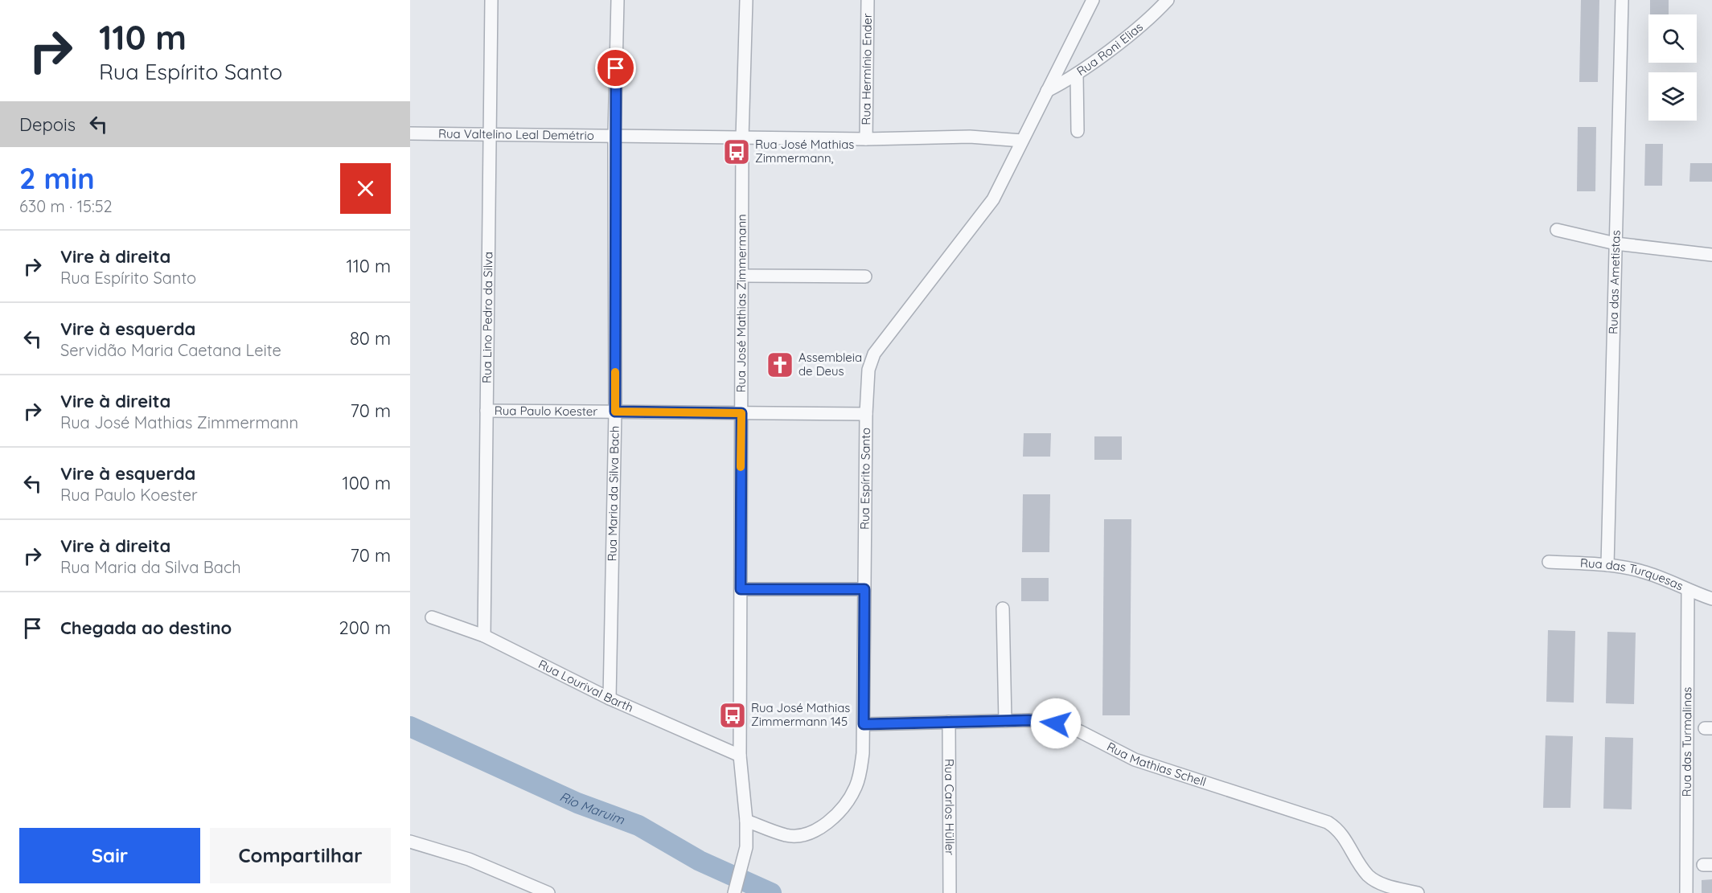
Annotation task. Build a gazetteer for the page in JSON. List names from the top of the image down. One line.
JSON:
{"streets":{"street":["Rua Roni Elias","Rua Hermínio Ender","Rua Valtelino Leal Demétrio","Rua das Ametistas","Rua José Mathias Zimmermann","Rua Lino Pedro da Silva","Rua Paulo Koester","Rua Espírito Santo","Rua Maria da Silva Bach","Rua das Turquesas","Rua Lourival Barth","Rua das Turmalinas","Rua Mathias Schell","Rua Carlos Hüller"]},"crossings":[["Rua Roni Elias","Rua Espírito Santo"],["Rua Hermínio Ender","Rua Valtelino Leal Demétrio"],["Rua Valtelino Leal Demétrio","Rua José Mathias Zimmermann"],["Rua Valtelino Leal Demétrio","Rua Lino Pedro da Silva"],["Rua Valtelino Leal Demétrio","Rua Espírito Santo"],["Rua Valtelino Leal Demétrio","Rua Maria da Silva Bach"],["Rua das Ametistas","Rua das Turquesas"],["Rua José Mathias Zimmermann","Rua Paulo Koester"],["Rua José Mathias Zimmermann","Rua Espírito Santo"],["Rua José Mathias Zimmermann","Rua Lourival Barth"],["Rua Lino Pedro da Silva","Rua Paulo Koester"],["Rua Lino Pedro da Silva","Rua Lourival Barth"],["Rua Paulo Koester","Rua Espírito Santo"],["Rua Paulo Koester","Rua Maria da Silva Bach"],["Rua Espírito Santo","Rua Mathias Schell"],["Rua Maria da Silva Bach","Rua Lourival Barth"],["Rua das Turquesas","Rua das Turmalinas"],["Rua Mathias Schell","Rua Carlos Hüller"]],"water":["Rio Maruim"],"places":{"bus stop":["Rua José Mathias Zimmermann,","Rua José Mathias Zimmermann 145"],"church":["Assembleia de Deus"]},"page":{"turn":["110 m","Rua Espírito Santo"],"then":"Depois","heading":["2 min","630 m · 15:52"],"list":[{"name":"Vire à direita","note":"Rua Espírito Santo","value":"110 m"},{"name":"Vire à esquerda","note":"Servidão Maria Caetana Leite","value":"80 m"},{"name":"Vire à direita","note":"Rua José Mathias Zimmermann","value":"70 m"},{"name":"Vire à esquerda","note":"Rua Paulo Koester","value":"100 m"},{"name":"Vire à direita","note":"Rua Maria da Silva Bach","value":"70 m"},{"name":"Chegada ao destino","value":"200 m"}],"buttons":["Sair","Compartilhar"]}}
